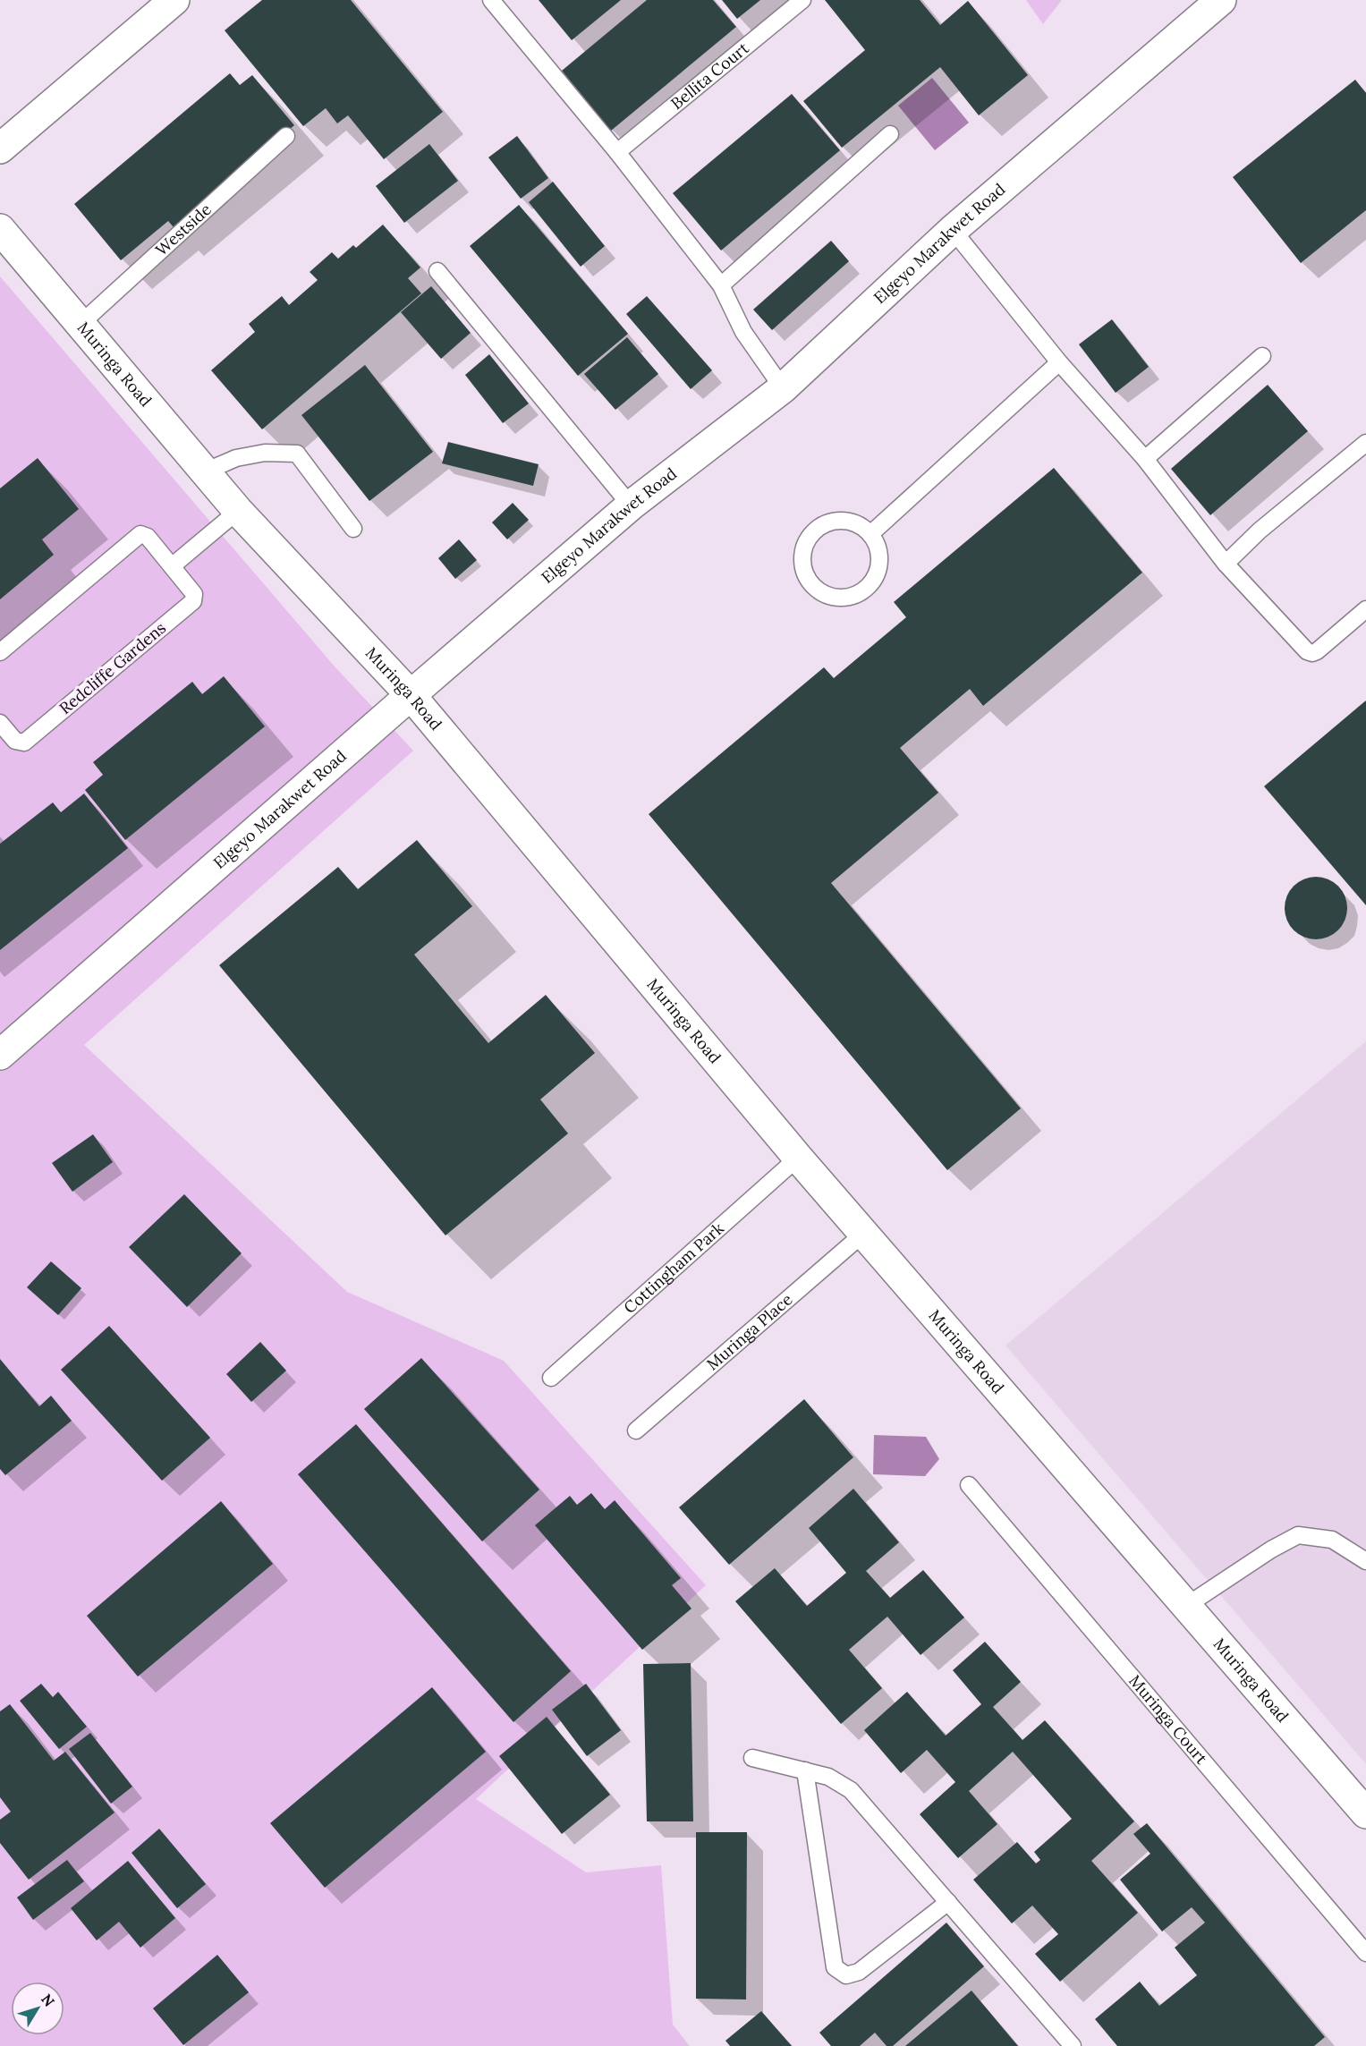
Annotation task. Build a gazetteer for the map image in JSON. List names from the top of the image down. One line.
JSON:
{"streets":{"street":["Elgeyo Marakwet Road","Muringa Road"],"lane":["Bellita Court","Westside","Redcliffe Gardens","Cottingham Park","Muringa Place","Muringa Court"]},"crossings":[["Westside","Muringa Road"],["Elgeyo Marakwet Road","Muringa Road"],["Muringa Road","Cottingham Park"],["Muringa Road","Muringa Place"]],"north":"top right"}
